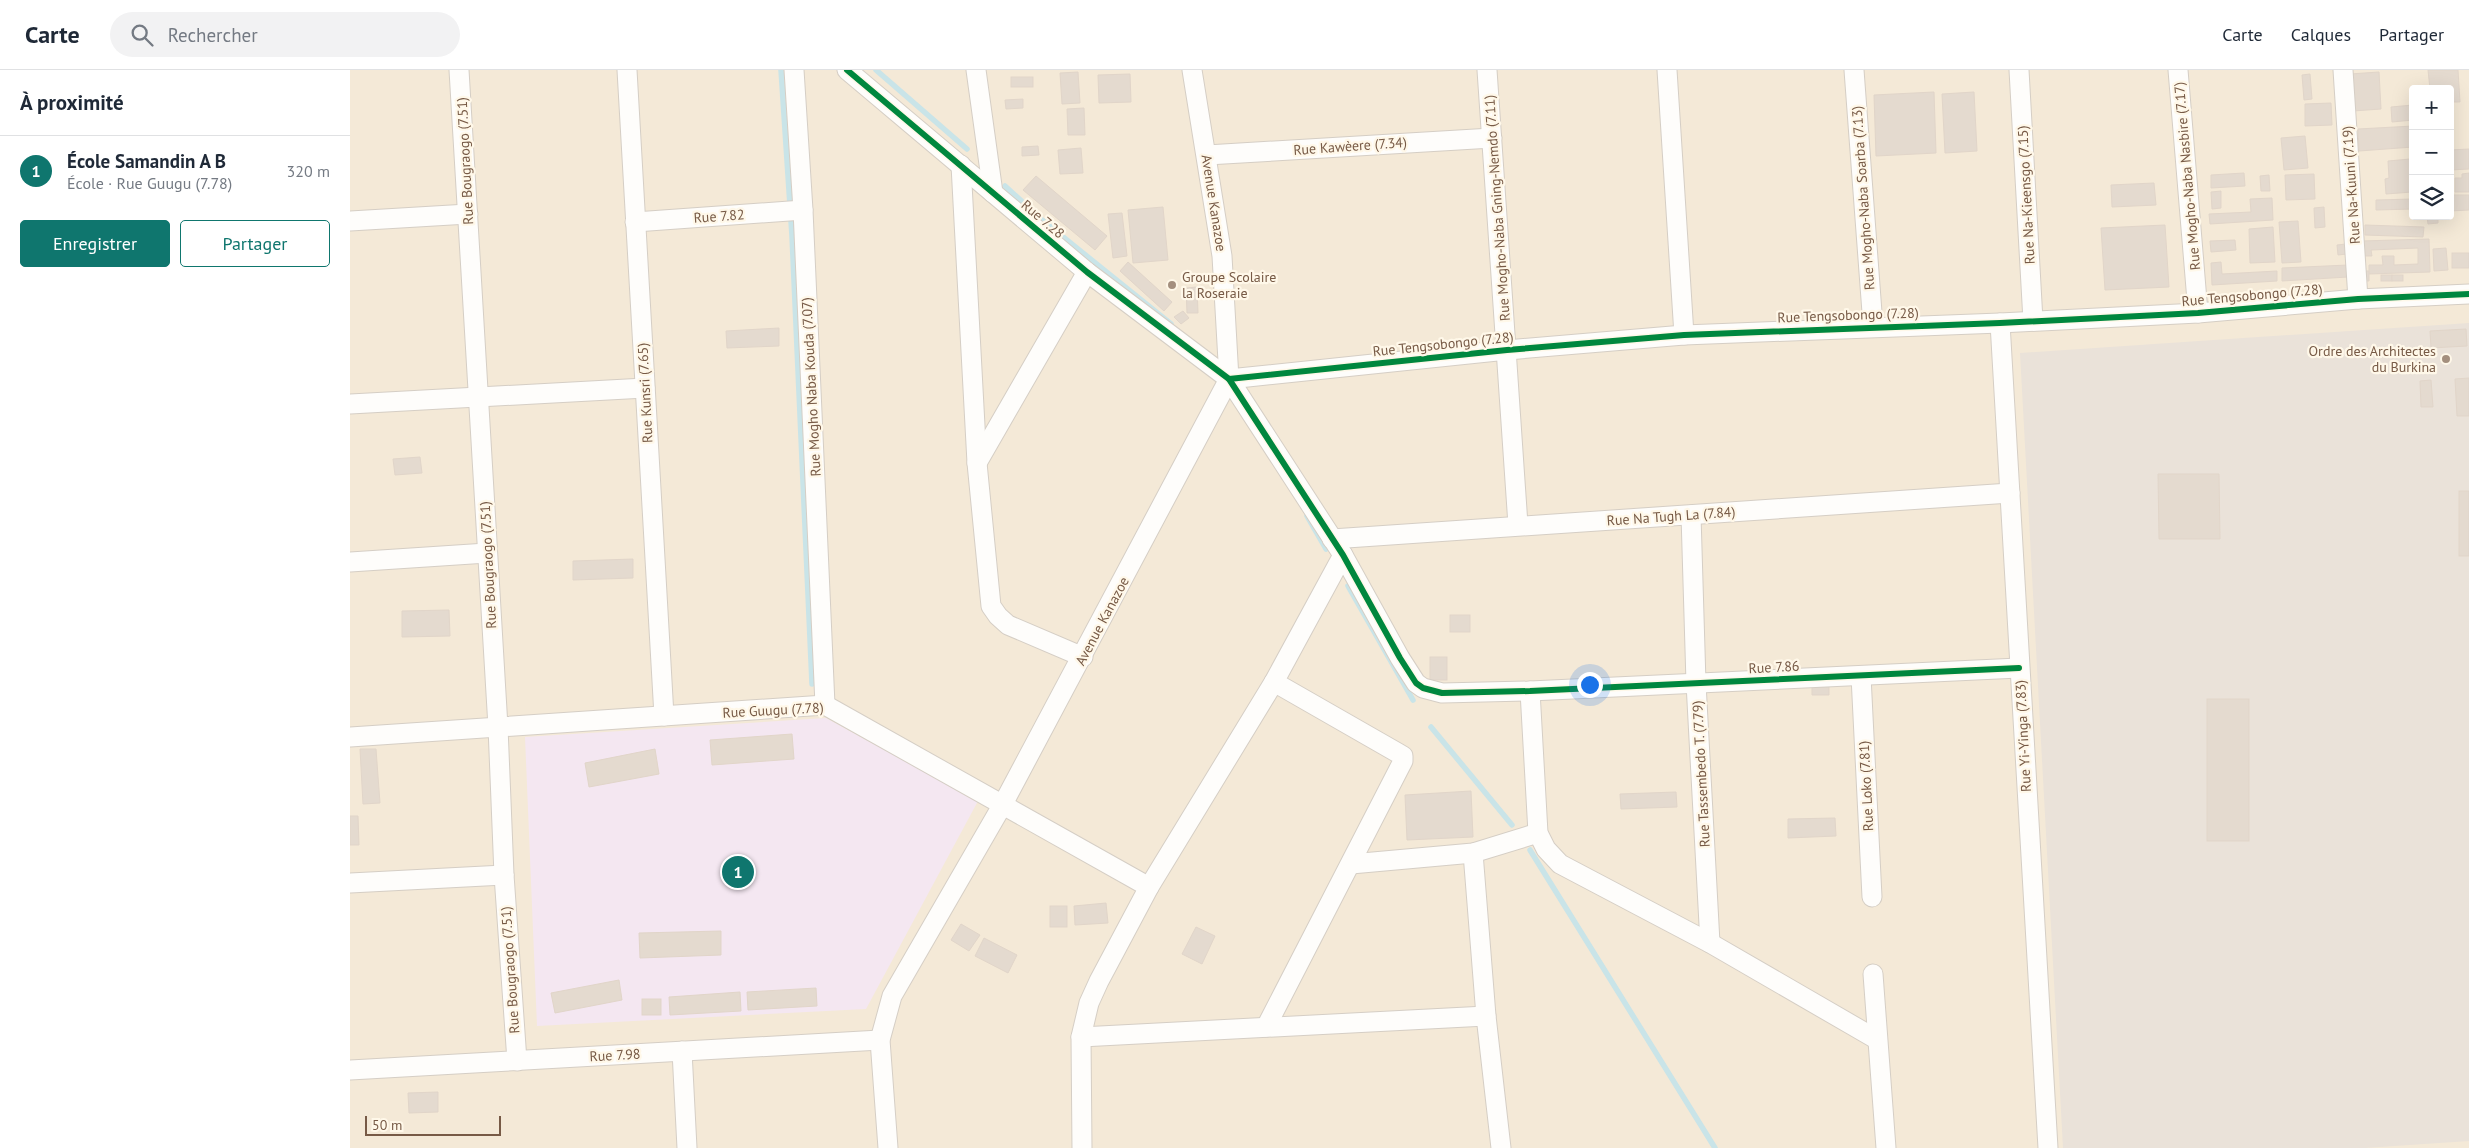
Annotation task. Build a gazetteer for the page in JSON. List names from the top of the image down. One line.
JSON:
{"streets":{"street":["Rue Kawèere (7.34)","Rue Bougraogo (7.51)","Rue Mogho-Naba Nasbire (7.17)","Rue Na-Kuuni (7.19)","Rue Na-Kieensgo (7.15)","Rue Mogho-Naba Soarba (7.13)","Avenue Kanazoe","Rue Mogho-Naba Gning-Nemdo (7.11)","Rue 7.82","Rue 7.28","Rue Tengsobongo (7.28)","Rue Mogho Naba Kouda (7.07)","Rue Kunsri (7.65)","Rue Na Tugh La (7.84)","Rue 7.86","Rue Guugu (7.78)","Rue Yi-Yinga (7.83)","Rue Tassembedo T. (7.79)","Rue Loko (7.81)","Rue 7.98"]},"crossings":[["Rue Kawèere (7.34)","Avenue Kanazoe"],["Rue Kawèere (7.34)","Rue Mogho-Naba Gning-Nemdo (7.11)"],["Rue Bougraogo (7.51)","Rue Guugu (7.78)"],["Rue Bougraogo (7.51)","Rue 7.98"],["Rue Mogho-Naba Nasbire (7.17)","Rue Tengsobongo (7.28)"],["Rue Na-Kuuni (7.19)","Rue Tengsobongo (7.28)"],["Rue Na-Kieensgo (7.15)","Rue Tengsobongo (7.28)"],["Rue Mogho-Naba Soarba (7.13)","Rue Tengsobongo (7.28)"],["Avenue Kanazoe","Rue 7.28"],["Avenue Kanazoe","Rue Tengsobongo (7.28)"],["Avenue Kanazoe","Rue 7.86"],["Avenue Kanazoe","Rue Guugu (7.78)"],["Avenue Kanazoe","Rue 7.98"],["Rue Mogho-Naba Gning-Nemdo (7.11)","Rue Tengsobongo (7.28)"],["Rue Mogho-Naba Gning-Nemdo (7.11)","Rue Na Tugh La (7.84)"],["Rue 7.82","Rue Mogho Naba Kouda (7.07)"],["Rue 7.82","Rue Kunsri (7.65)"],["Rue 7.28","Rue Tengsobongo (7.28)"],["Rue 7.28","Rue 7.86"],["Rue Tengsobongo (7.28)","Rue 7.86"],["Rue Tengsobongo (7.28)","Rue Yi-Yinga (7.83)"],["Rue Mogho Naba Kouda (7.07)","Rue Guugu (7.78)"],["Rue Kunsri (7.65)","Rue Guugu (7.78)"],["Rue Na Tugh La (7.84)","Rue 7.86"],["Rue Na Tugh La (7.84)","Rue Yi-Yinga (7.83)"],["Rue Na Tugh La (7.84)","Rue Tassembedo T. (7.79)"],["Rue 7.86","Rue Yi-Yinga (7.83)"],["Rue 7.86","Rue Tassembedo T. (7.79)"],["Rue 7.86","Rue Loko (7.81)"]],"places":["Groupe Scolaire la Roseraie","Ordre des Architectes du Burkina"],"scale_bar":"50 m","page":{"header":"Carte","search":"Rechercher","nav":["Carte","Calques","Partager"],"heading":"À proximité","map_buttons":["+","−"],"list":[{"mark":"1","name":"École Samandin A B","note":"École · Rue Guugu (7.78)","value":"320 m"}],"buttons":["Enregistrer","Partager"],"pins":"1","scale":"50 m"}}
